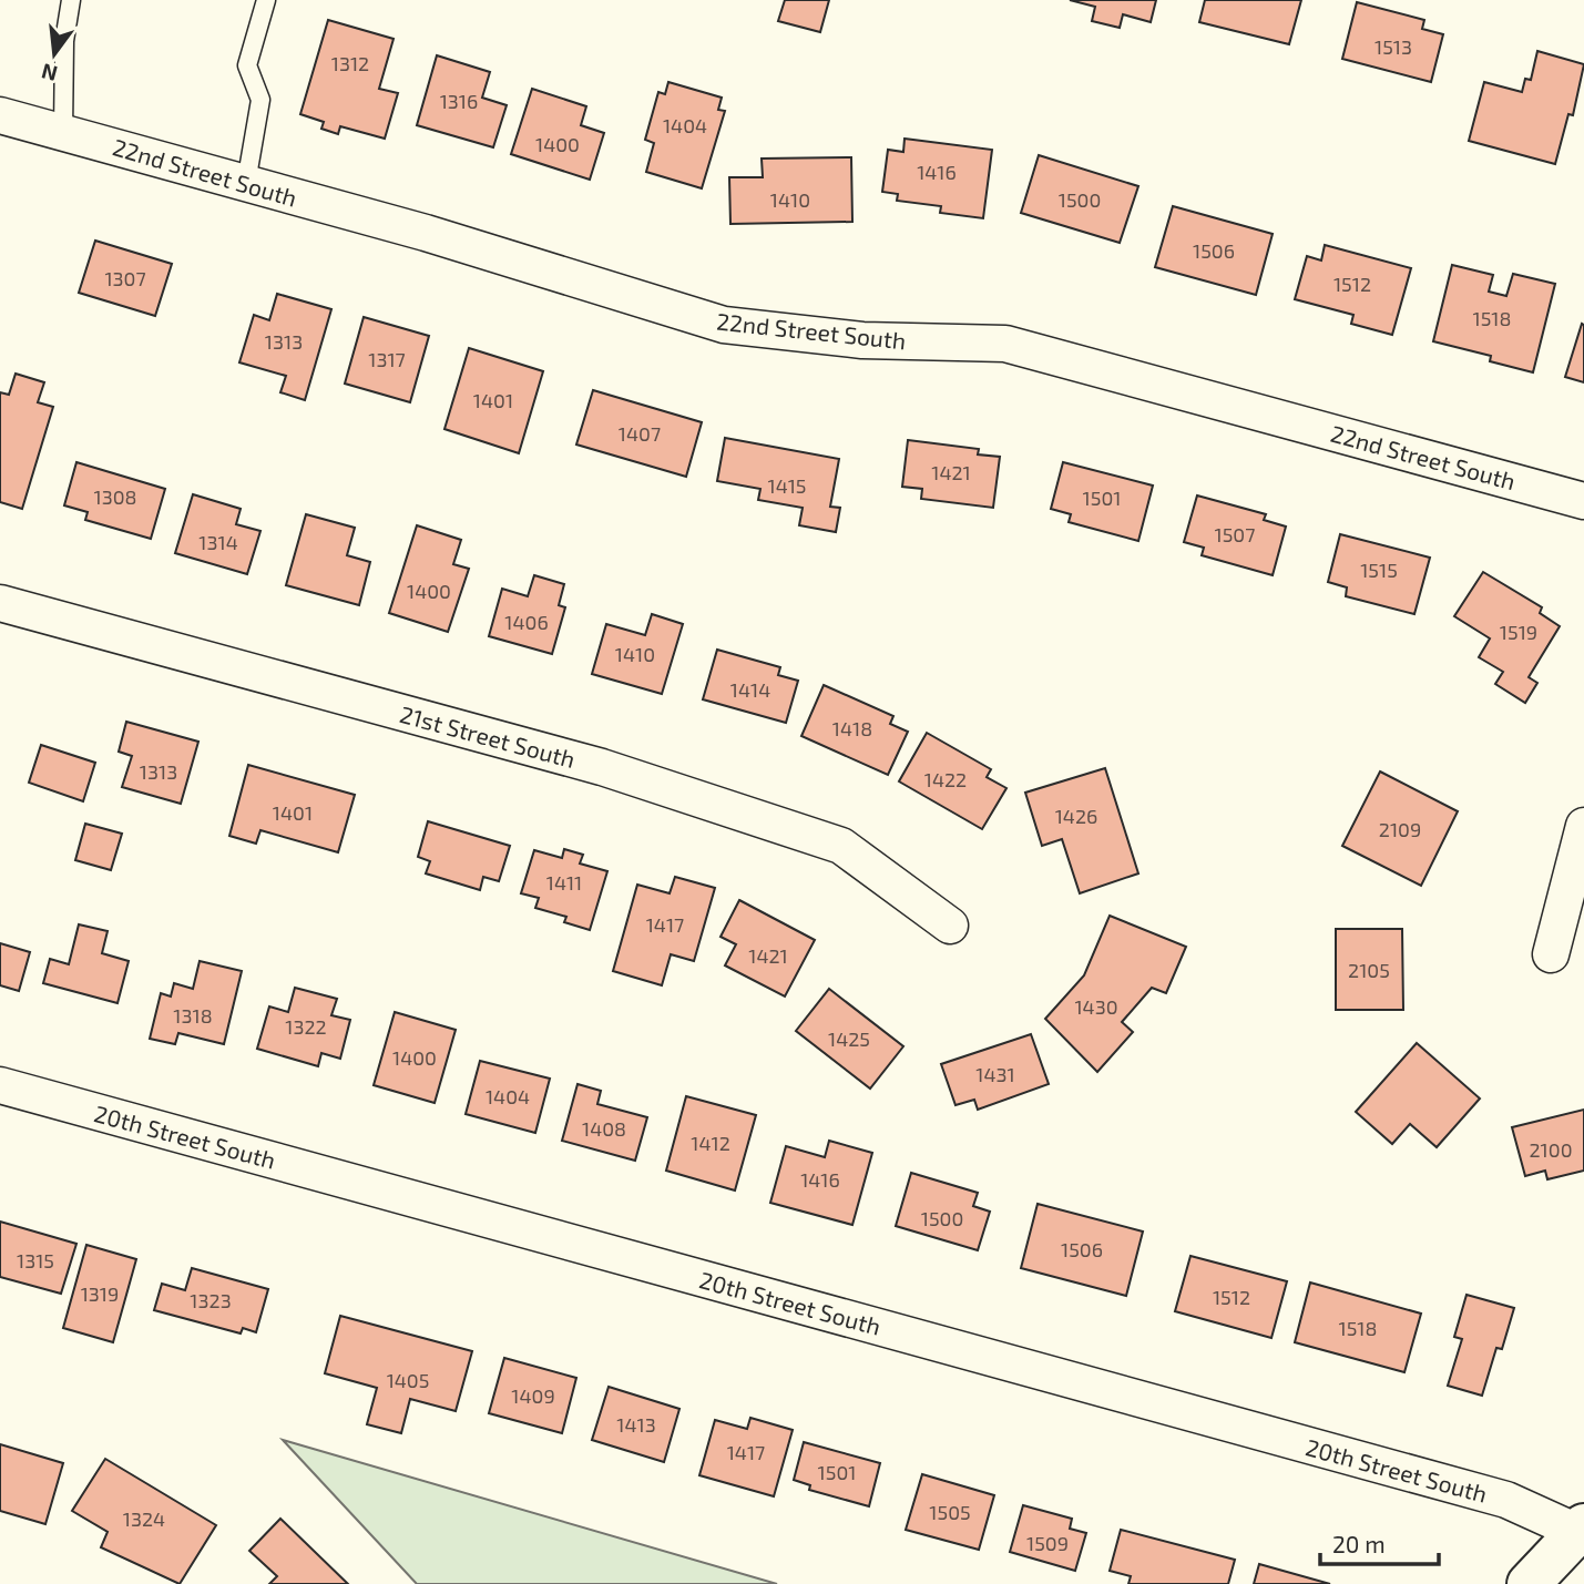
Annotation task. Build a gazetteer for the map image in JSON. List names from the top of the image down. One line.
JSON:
{"streets":{"street":["22nd Street South","21st Street South","20th Street South"]},"house_numbers":["1513","1312","1316","1404","1400","1416","1410","1500","1506","1307","1512","1518","1313","1317","1401","1407","1421","1415","1308","1501","1507","1314","1515","1400","1406","1519","1410","1414","1418","1313","1422","1401","1426","2109","1411","1417","1421","2105","1430","1318","1322","1425","1400","1431","1404","1408","1412","2100","1416","1500","1506","1315","1319","1512","1323","1518","1405","1409","1413","1417","1501","1505","1324","1509"],"scale_bar":"20 m","north":"bottom"}
